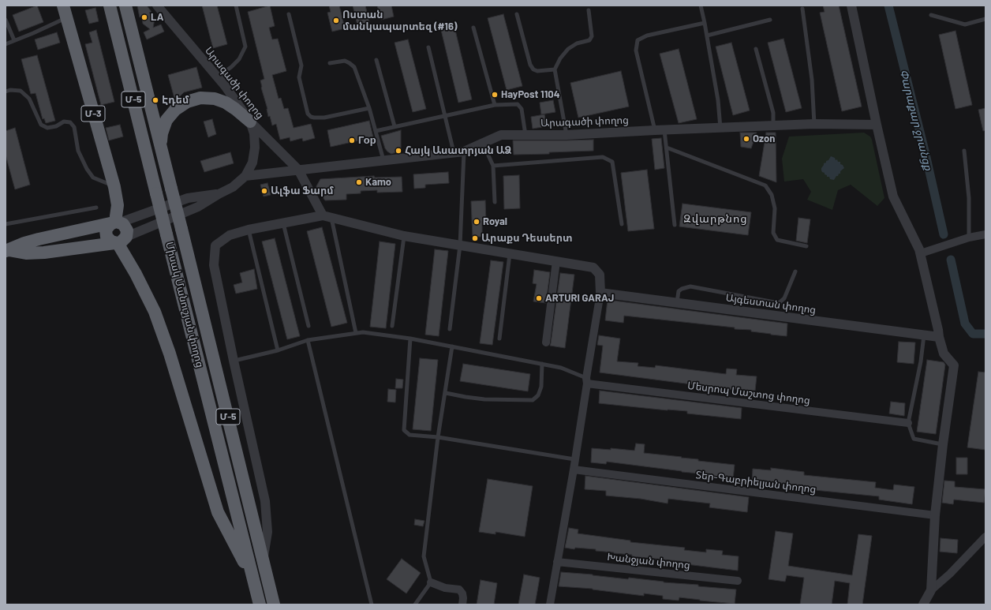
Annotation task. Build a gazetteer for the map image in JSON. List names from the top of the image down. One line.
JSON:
{"streets":{"highway":["Մ-5","Մ-3","Միսակ Մանուշյան փողոց"],"street":["Արագածի փողոց","Այգեստան փողոց","Մեսրոպ Մաշտոց փողոց","Տեր-Գաբրիելյան փողոց","Խանջյան փողոց"]},"districts":["Զվարթնոց"],"water":["Փարաքար ջրանցք"],"places":["LA","Ոստան մանկապարտեզ (#16)","HayPost 1104","Էդեմ","Ozon","Гор","Հայկ Ասատրյան ԱՁ","Kamo","Ալֆա Ֆարմ","Royal","Արաքս Դեսսերտ","ARTURI GARAJ"]}
